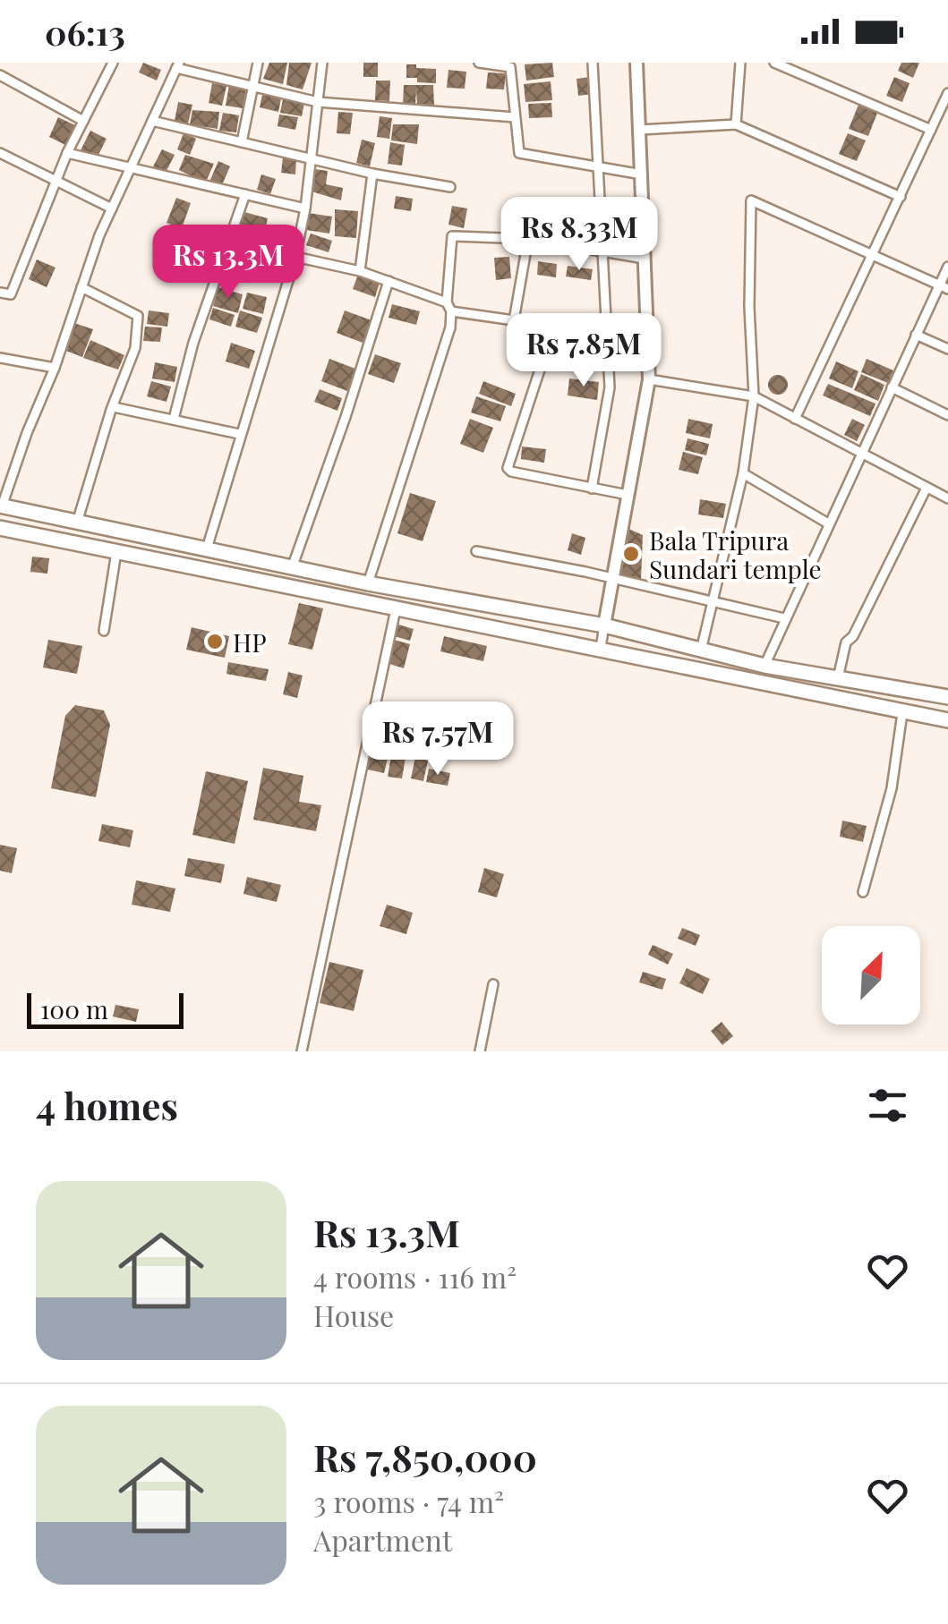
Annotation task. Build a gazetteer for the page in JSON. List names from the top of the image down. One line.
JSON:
{"places":["Bala Tripura Sundari temple","HP"],"scale_bar":"100 m","north":"top right","page":{"status":"06:13","price":["Rs 8.33M","Rs 13.3M","Rs 7.85M","Rs 7.57M"],"scale":"100 m","heading":"4 homes","list":[{"name":"Rs 13.3M","note":"4 rooms · 116 m² · House"},{"name":"Rs 7,850,000","note":"3 rooms · 74 m² · Apartment"}]}}
